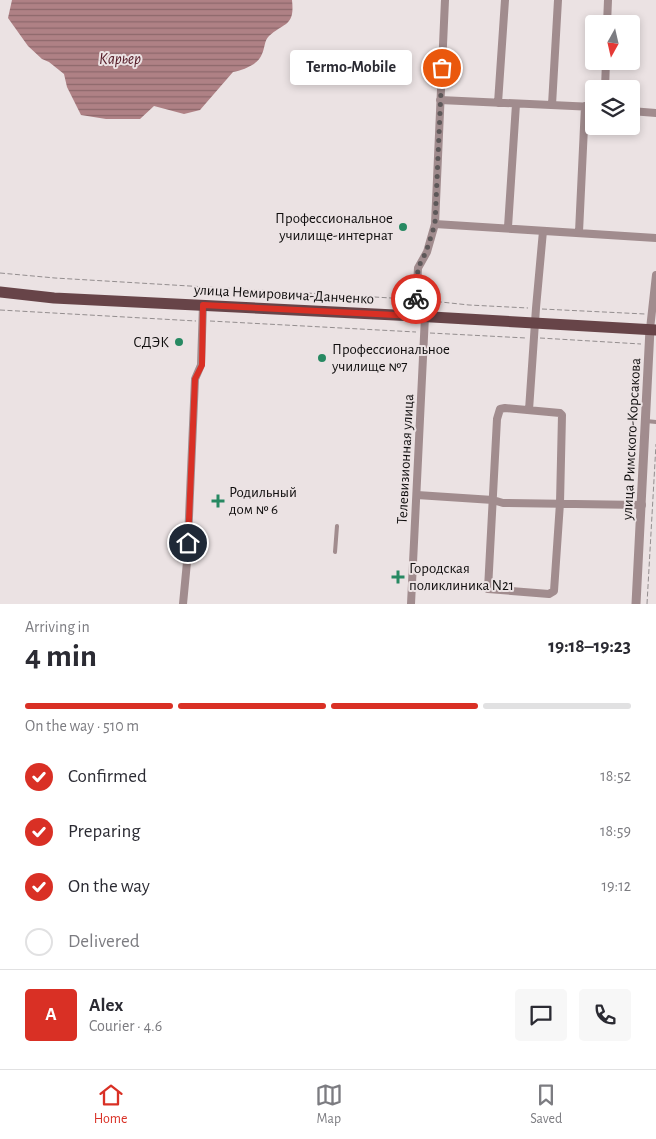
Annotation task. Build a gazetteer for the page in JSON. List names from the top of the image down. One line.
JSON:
{"streets":{"main road":["улица Немировича-Данченко"],"street":["улица Римского-Корсакова","Телевизионная улица"]},"crossings":[["улица Немировича-Данченко","улица Римского-Корсакова"],["улица Немировича-Данченко","Телевизионная улица"]],"water":["Карьер"],"places":{"other":["Termo-Mobile","Профессиональное училище-интернат","СДЭК","Профессиональное училище №7"],"health":["Родильный дом № 6","Городская поликлиника N21"]},"north":"bottom","page":{"bubble":"Termo-Mobile","heading":["4 min","Arriving in","19:18–19:23"],"panel":["Alex","Courier · 4.6"],"bar":"On the way · 510 m","list":[["Confirmed","18:52"],["Preparing","18:59"],["On the way","19:12"],"Delivered"],"round":"A","tabs":["Home","Map","Saved"]}}
